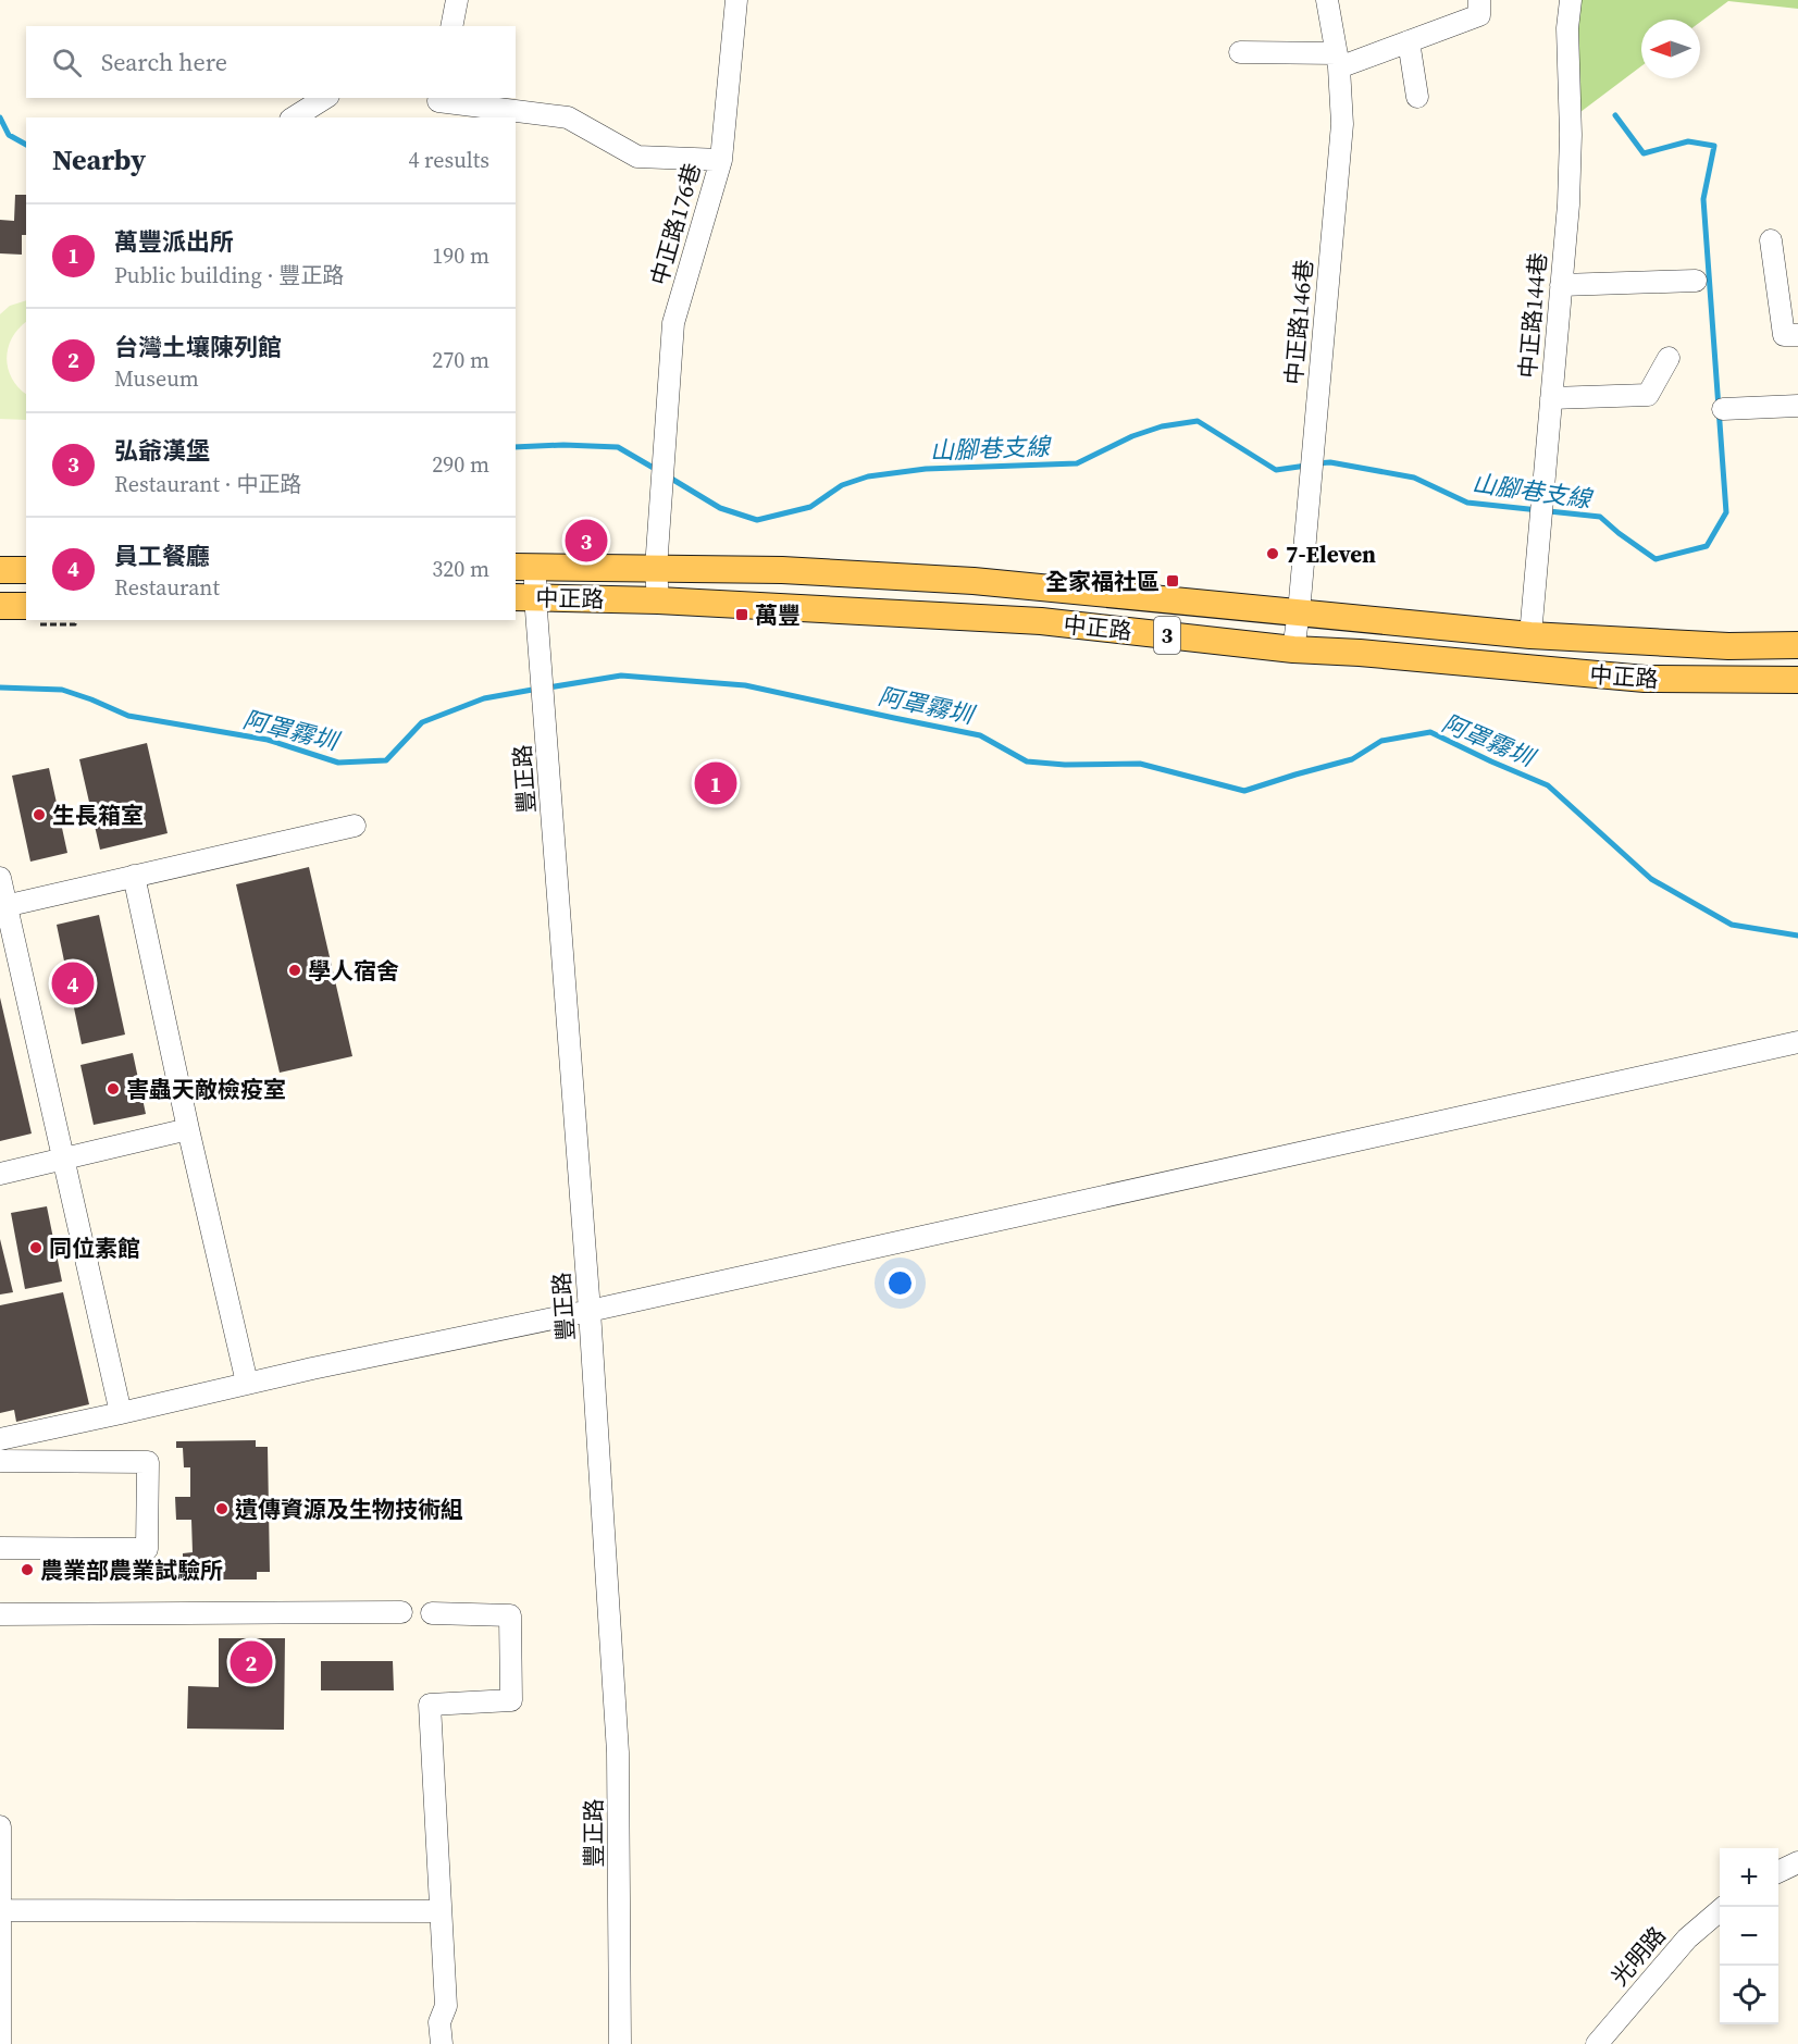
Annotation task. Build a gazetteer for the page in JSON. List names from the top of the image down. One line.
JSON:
{"streets":{"main road":["中正路","3"],"street":["中正路176巷","中正路144巷","中正路146巷","豐正路","光明路"]},"crossings":[["中正路176巷","中正路"],["中正路144巷","中正路"],["中正路146巷","中正路"],["中正路","豐正路"]],"water":["山腳巷支線","阿罩霧圳"],"places":{"other":["7-Eleven","生長箱室","學人宿舍","害蟲天敵檢疫室","同位素館","遺傳資源及生物技術組","農業部農業試驗所"],"transit":["全家福社區","萬豐"]},"north":"left","page":{"search":"Search here","heading":["Nearby","4 results"],"list":[{"mark":"1","name":"萬豐派出所","note":"Public building · 豐正路","value":"190 m"},{"mark":"2","name":"台灣土壤陳列館","note":"Museum","value":"270 m"},{"mark":"3","name":"弘爺漢堡","note":"Restaurant · 中正路","value":"290 m"},{"mark":"4","name":"員工餐廳","note":"Restaurant","value":"320 m"}],"pins":["3","1","4","2"],"map_buttons":["+","−"]}}
